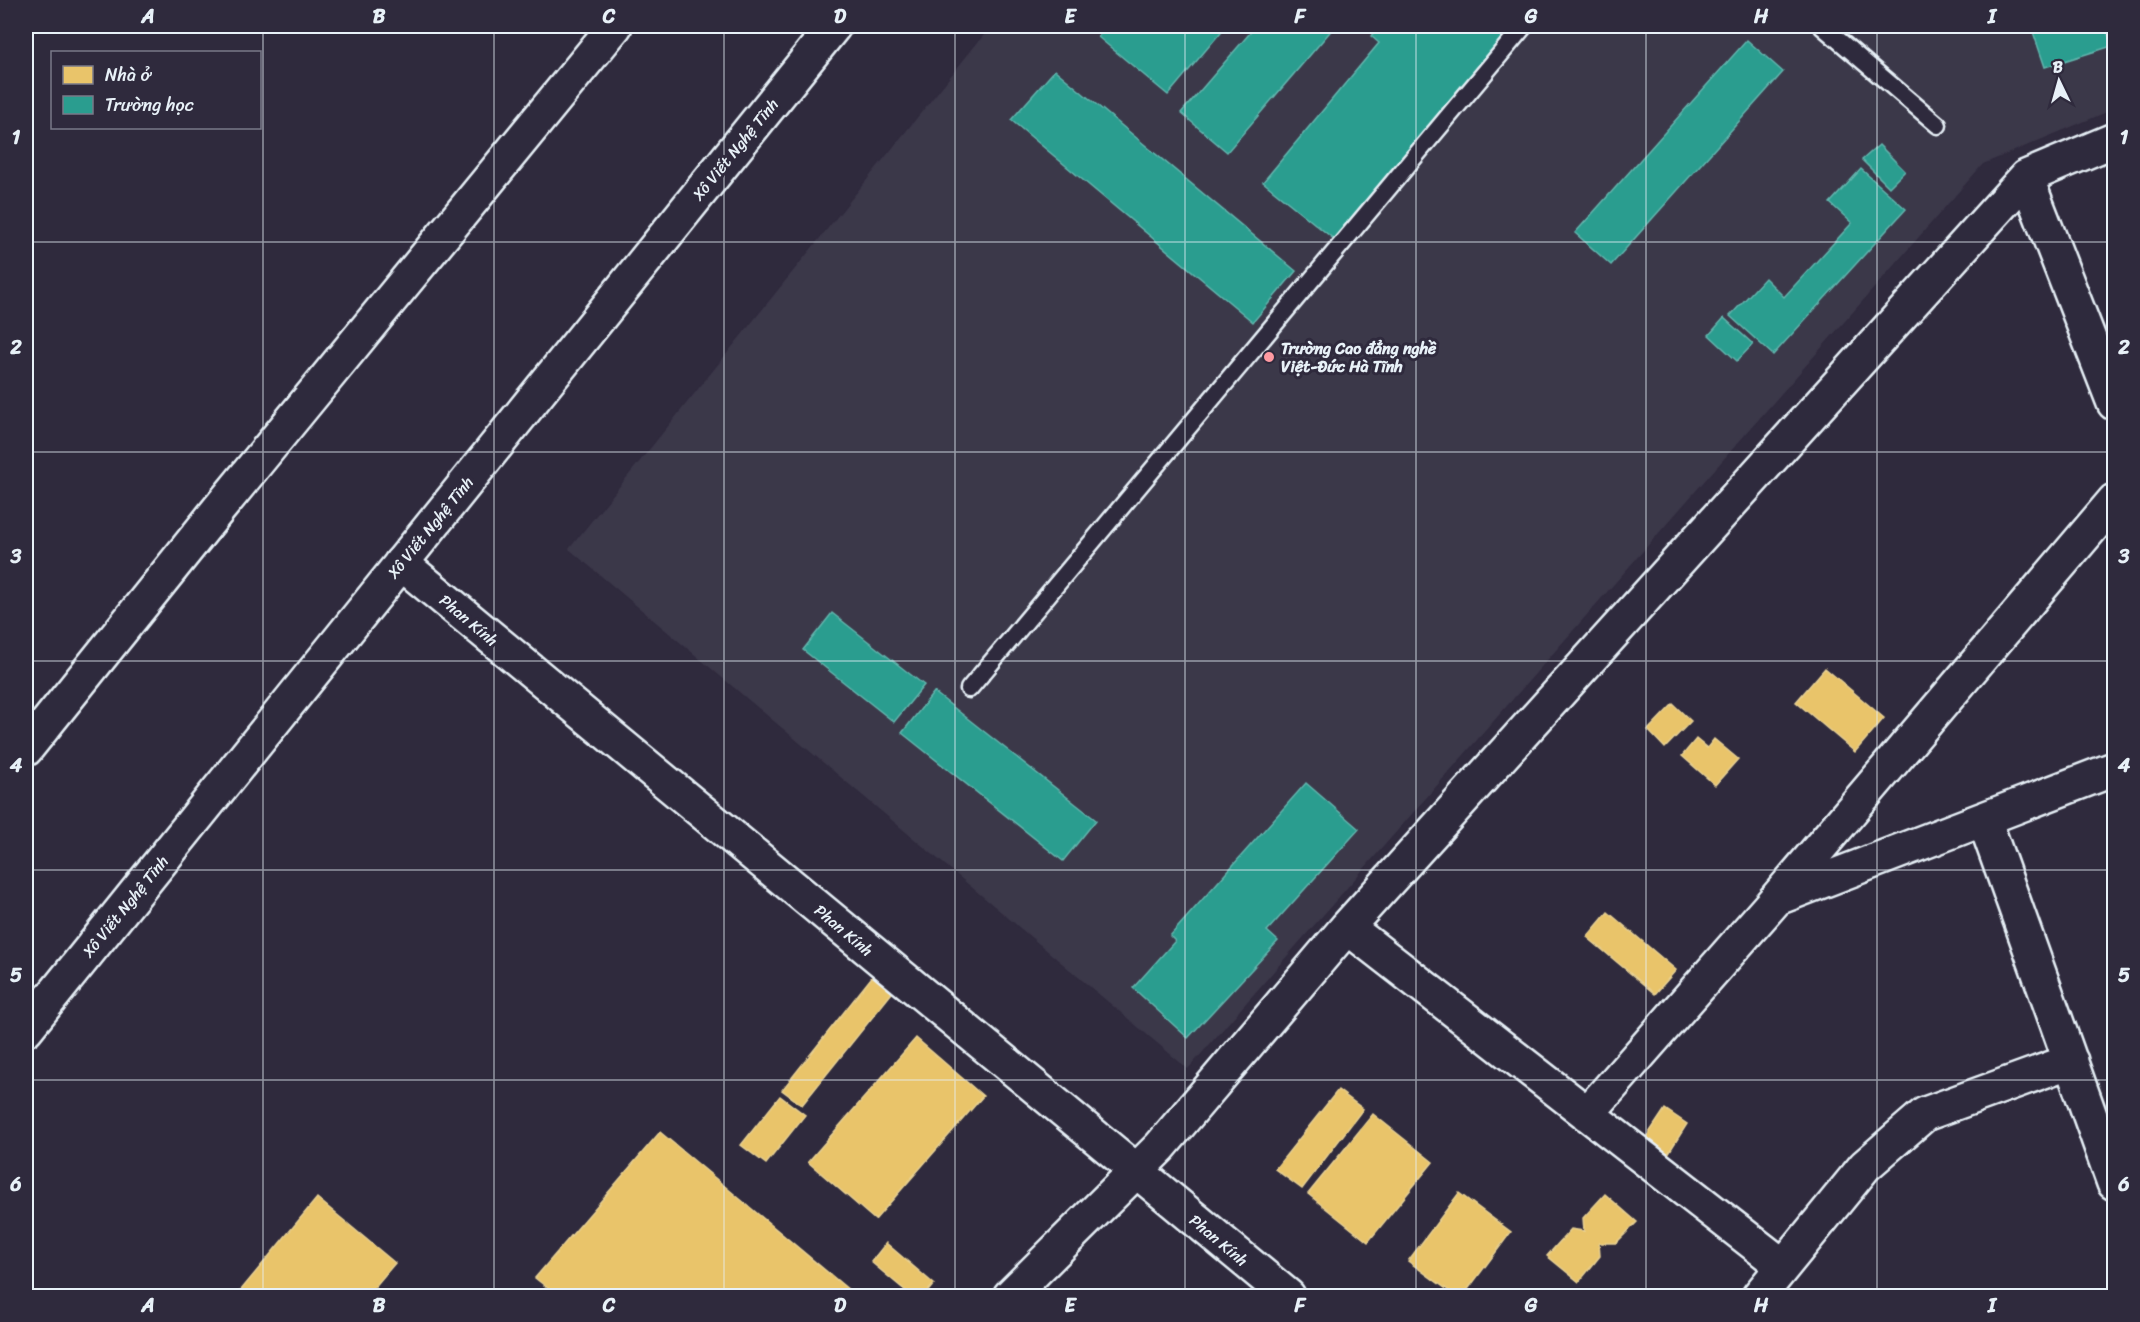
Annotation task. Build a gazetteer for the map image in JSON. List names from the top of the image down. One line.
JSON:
{"streets":{"street":["Xô Viết Nghệ Tĩnh","Phan Kính"]},"crossings":[["Xô Viết Nghệ Tĩnh","Phan Kính"]],"places":["Trường Cao đẳng nghề Việt-Đức Hà Tĩnh"],"legend":["Nhà ở","Trường học"],"north":"top","grid":{"columns":["A","B","C","D","E","F","G","H","I"],"rows":["1","2","3","4","5","6"]}}
